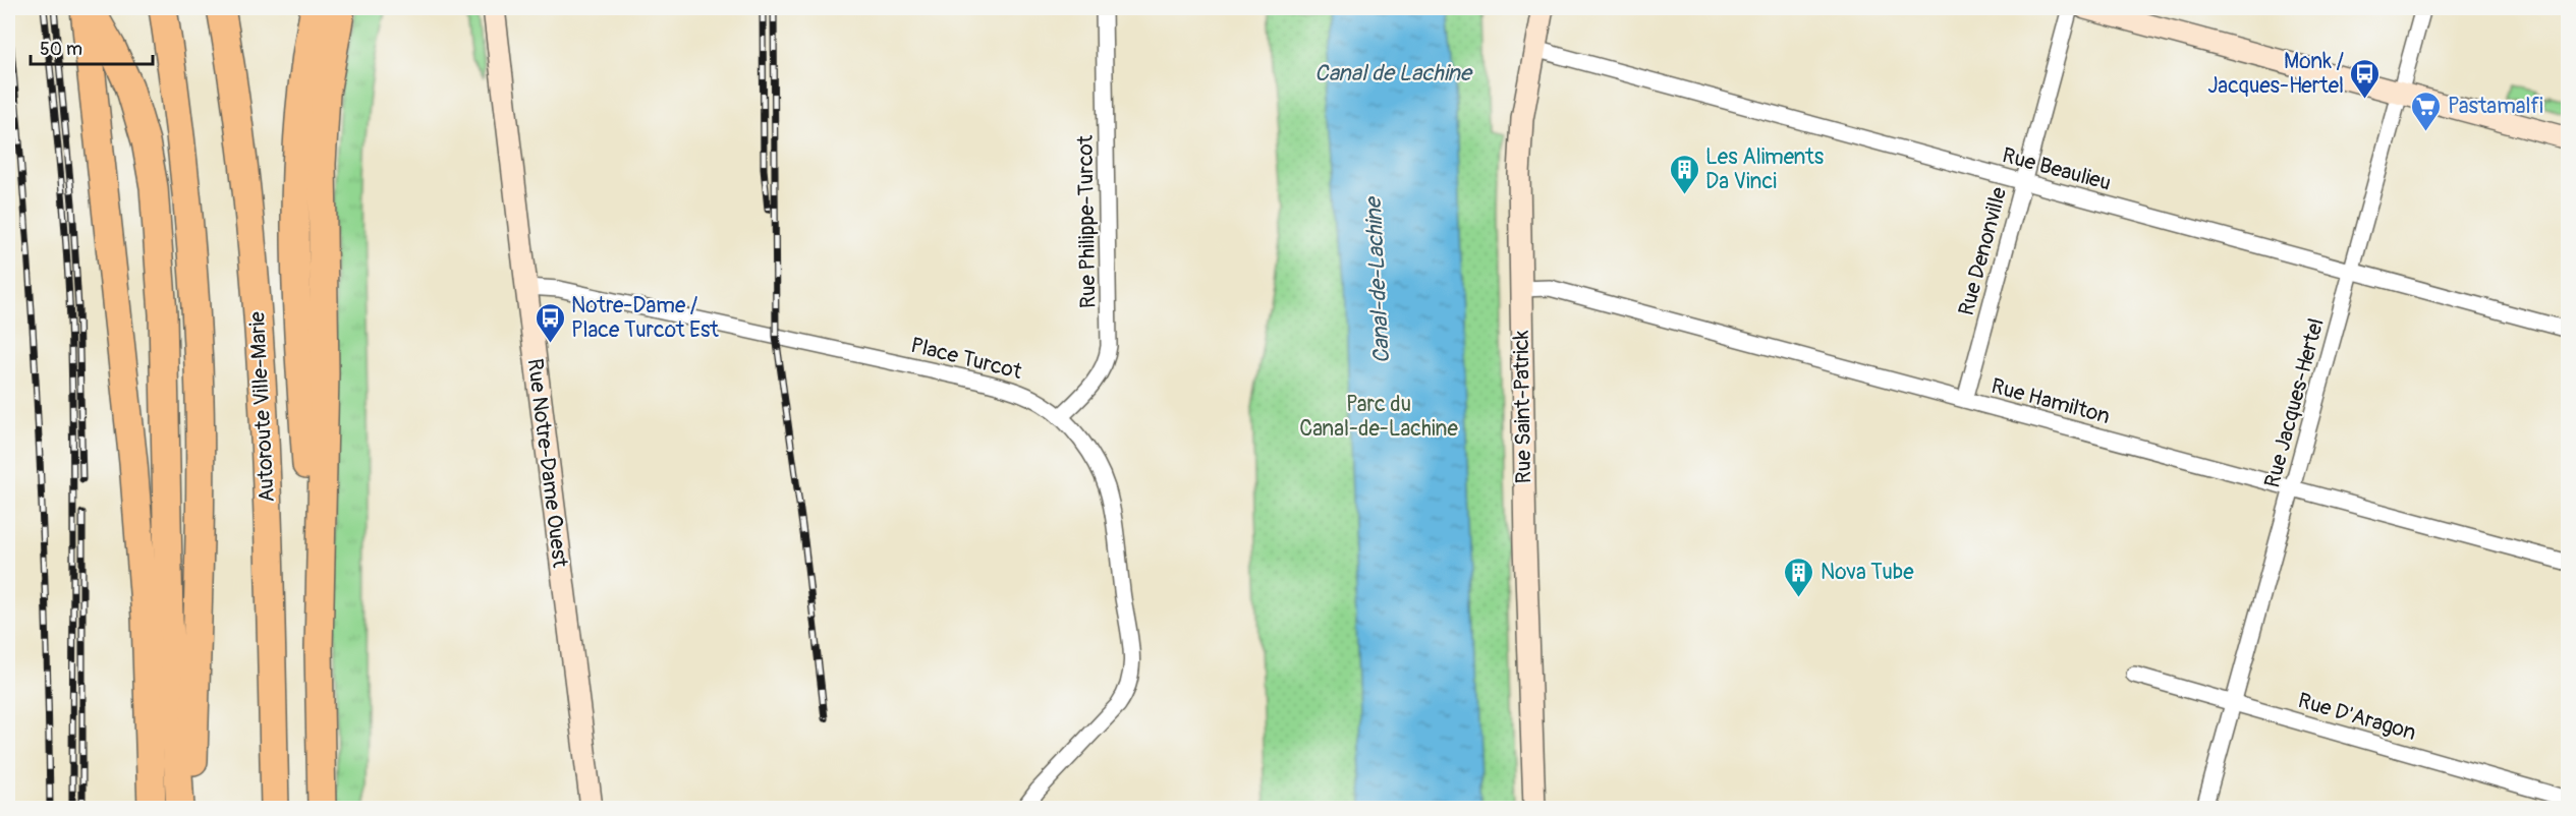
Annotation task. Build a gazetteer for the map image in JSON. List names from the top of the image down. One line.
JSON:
{"streets":{"highway":["Autoroute Ville-Marie"],"main road":["Rue Saint-Patrick","Rue Notre-Dame Ouest"],"street":["Rue Beaulieu","Rue Philippe-Turcot","Rue Denonville","Place Turcot","Rue Hamilton","Rue Jacques-Hertel","Rue D'Aragon"]},"crossings":[["Rue Beaulieu","Rue Denonville"],["Rue Beaulieu","Rue Jacques-Hertel"],["Rue Beaulieu","Rue Saint-Patrick"],["Rue Philippe-Turcot","Place Turcot"],["Rue Denonville","Rue Hamilton"],["Place Turcot","Rue Notre-Dame Ouest"],["Rue Hamilton","Rue Jacques-Hertel"],["Rue Hamilton","Rue Saint-Patrick"],["Rue Jacques-Hertel","Rue D'Aragon"]],"water":["Canal de Lachine","Canal-de-Lachine"],"parks":["Parc du Canal-de-Lachine"],"places":{"bus stop":["Monk / Jacques-Hertel","Notre-Dame / Place Turcot Est"],"supermarket":["Pastamalfi"],"building":["Les Aliments Da Vinci","Nova Tube"]},"scale_bar":"50 m"}
